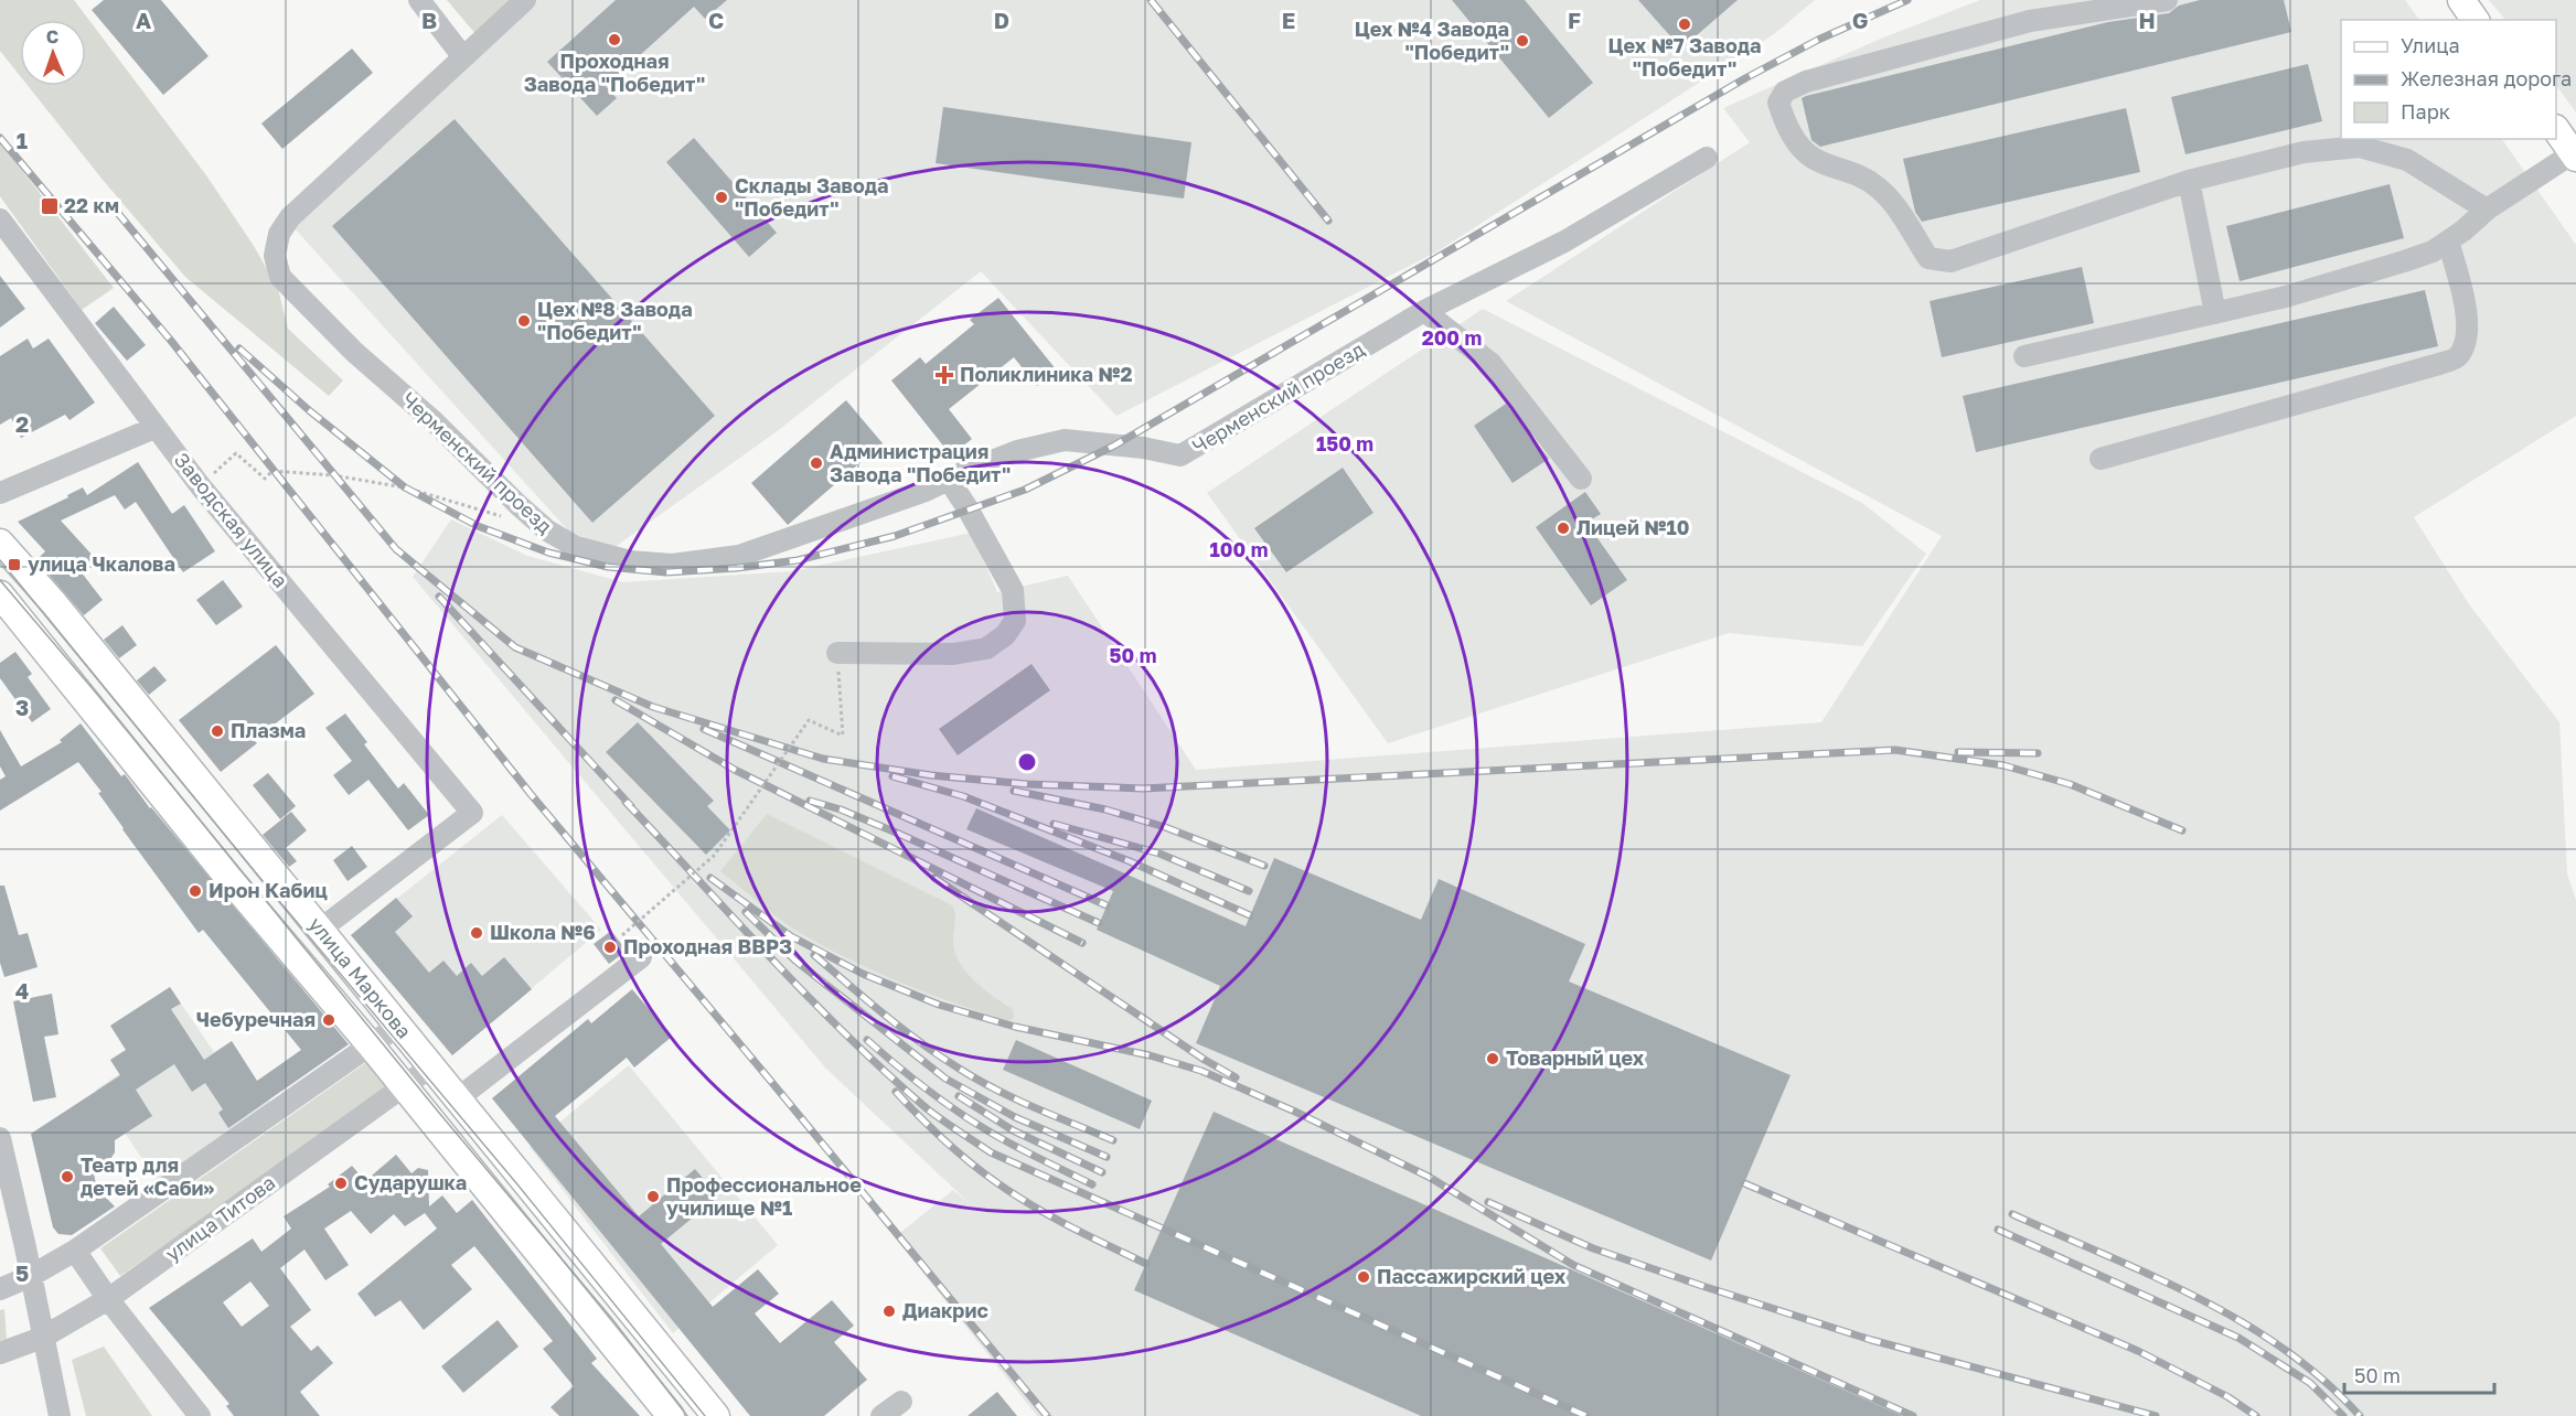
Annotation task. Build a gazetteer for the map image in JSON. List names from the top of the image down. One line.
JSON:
{"streets":{"main road":["улица Маркова"],"street":["Черменский проезд","Заводская улица","улица Титова"]},"crossings":[["Заводская улица","улица Маркова"],["улица Маркова","улица Титова"]],"places":{"other":["Цех №7 Завода \"Победит\"","Проходная Завода \"Победит\"","Цех №4 Завода \"Победит\"","Склады Завода \"Победит\"","Цех №8 Завода \"Победит\"","Администрация Завода \"Победит\"","Лицей №10","Плазма","Ирон Кабиц","Школа №6","Проходная ВВРЗ","Чебуречная","Товарный цех","Театр для детей «Саби»","Сударушка","Профессиональное училище №1","Пассажирский цех","Диакрис"],"transit":["22 км","улица Чкалова"],"health":["Поликлиника №2"]},"legend":["Улица","Железная дорога","Парк"],"scale_bar":"50 m","north":"top","grid":{"columns":["A","B","C","D","E","F","G","H"],"rows":["1","2","3","4","5"]},"rings":["200 m","150 m","100 m","50 m"]}
